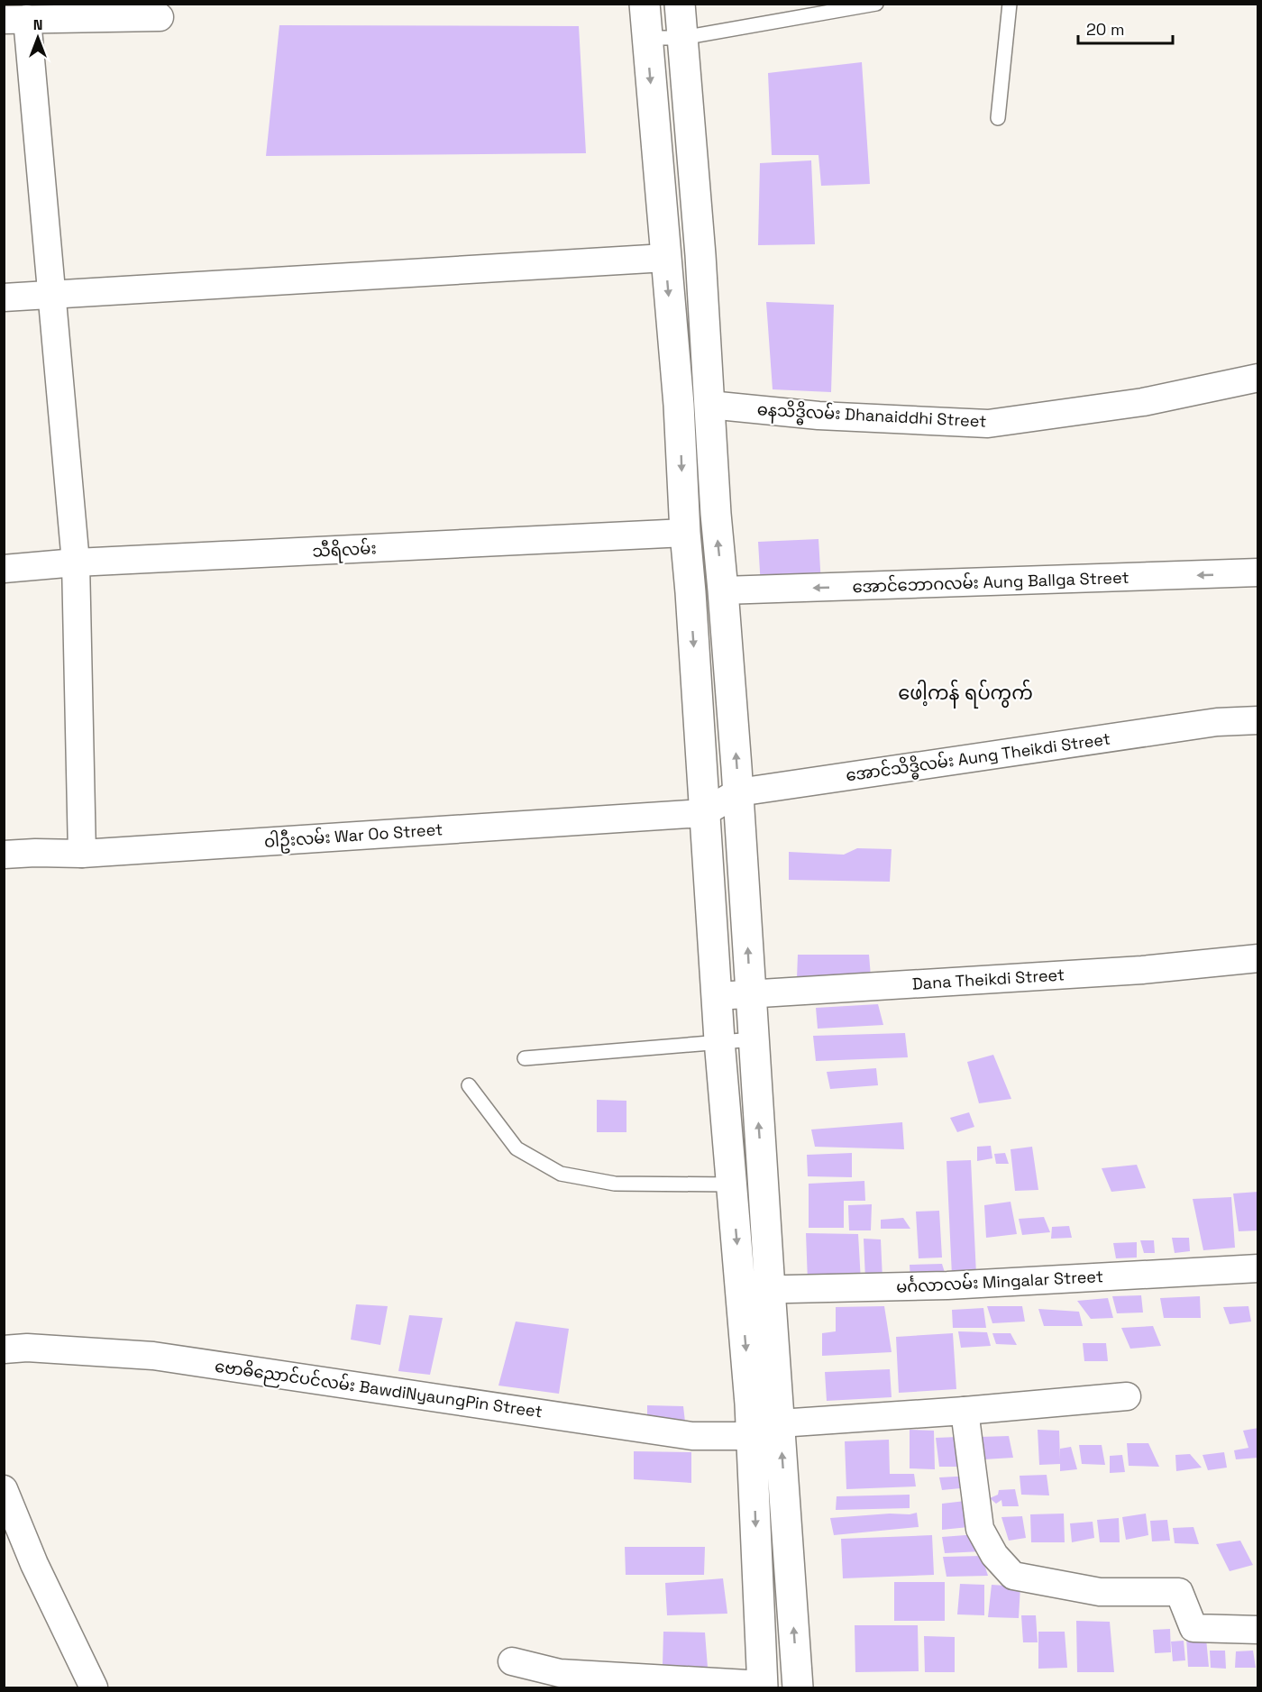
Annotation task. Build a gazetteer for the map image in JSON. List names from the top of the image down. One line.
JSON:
{"streets":{"street":["ဓနသိဒ္ဓိလမ်း Dhanaiddhi Street","သီရိလမ်း","အောင်ဘောဂလမ်း Aung Ballga Street","အောင်သိဒ္ဓိလမ်း Aung Theikdi Street","ဝါဦးလမ်း War Oo Street","Dana Theikdi Street","မင်္ဂလာလမ်း Mingalar Street","ဗောဓိညောင်ပင်လမ်း BawdiNyaungPin Street"]},"crossings":[["အောင်သိဒ္ဓိလမ်း Aung Theikdi Street","ဝါဦးလမ်း War Oo Street"]],"one_way":["အောင်ဘောဂလမ်း Aung Ballga Street"],"districts":["ဖေါ့ကန် ရပ်ကွက်"],"scale_bar":"20 m","north":"top"}
